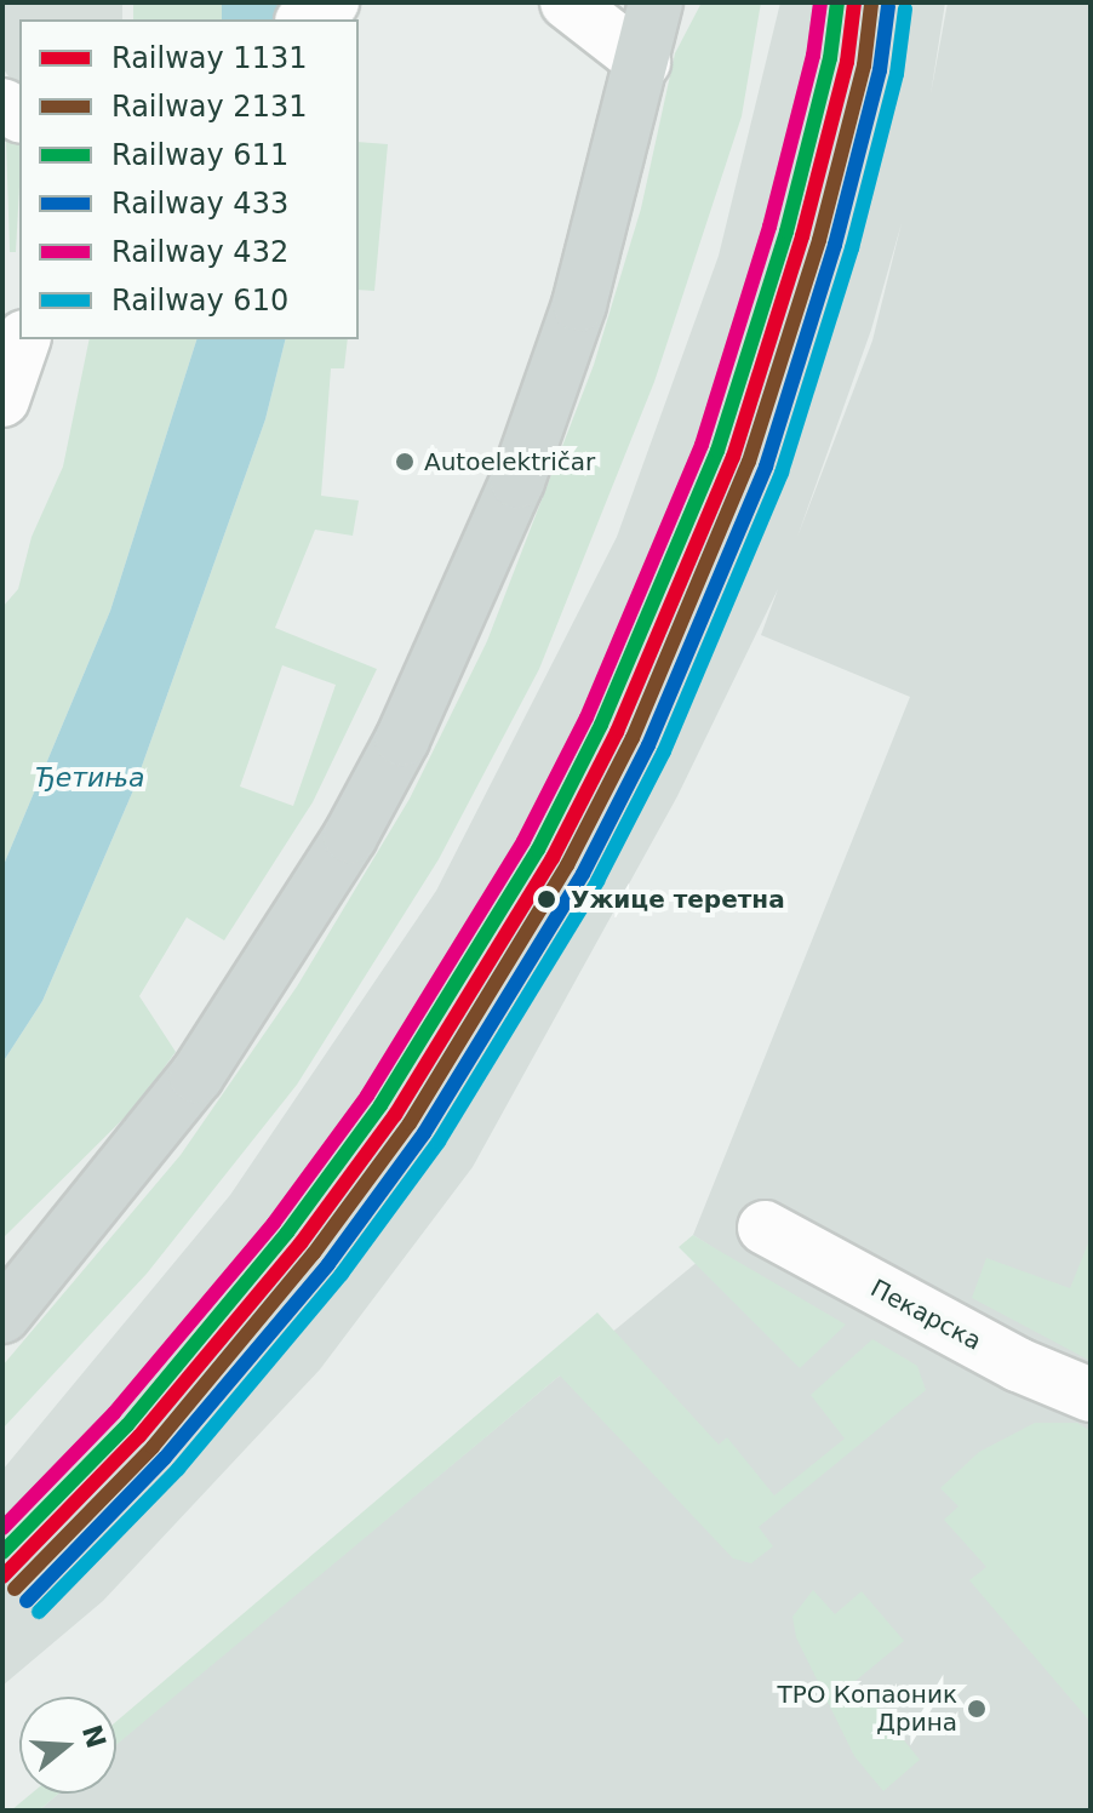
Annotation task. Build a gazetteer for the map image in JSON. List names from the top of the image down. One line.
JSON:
{"streets":{"street":["Пекарска"]},"water":["Ђетиња"],"places":["Autoelektričar","Ужице теретна","ТРО Копаоник Дрина"],"lines":["rail line 1131","rail line 611","rail line 432","rail line 2131","rail line 433","rail line 610"],"legend":["Railway 1131","Railway 2131","Railway 611","Railway 433","Railway 432","Railway 610"],"north":"right"}
